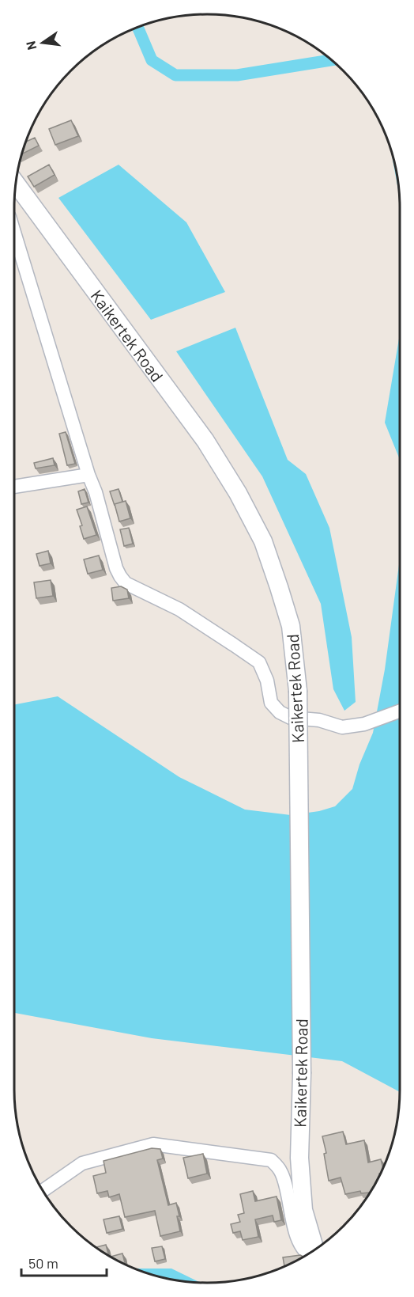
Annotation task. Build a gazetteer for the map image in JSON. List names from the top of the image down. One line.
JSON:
{"streets":{"main road":["Kaikertek Road"]},"scale_bar":"50 m","north":"left"}
